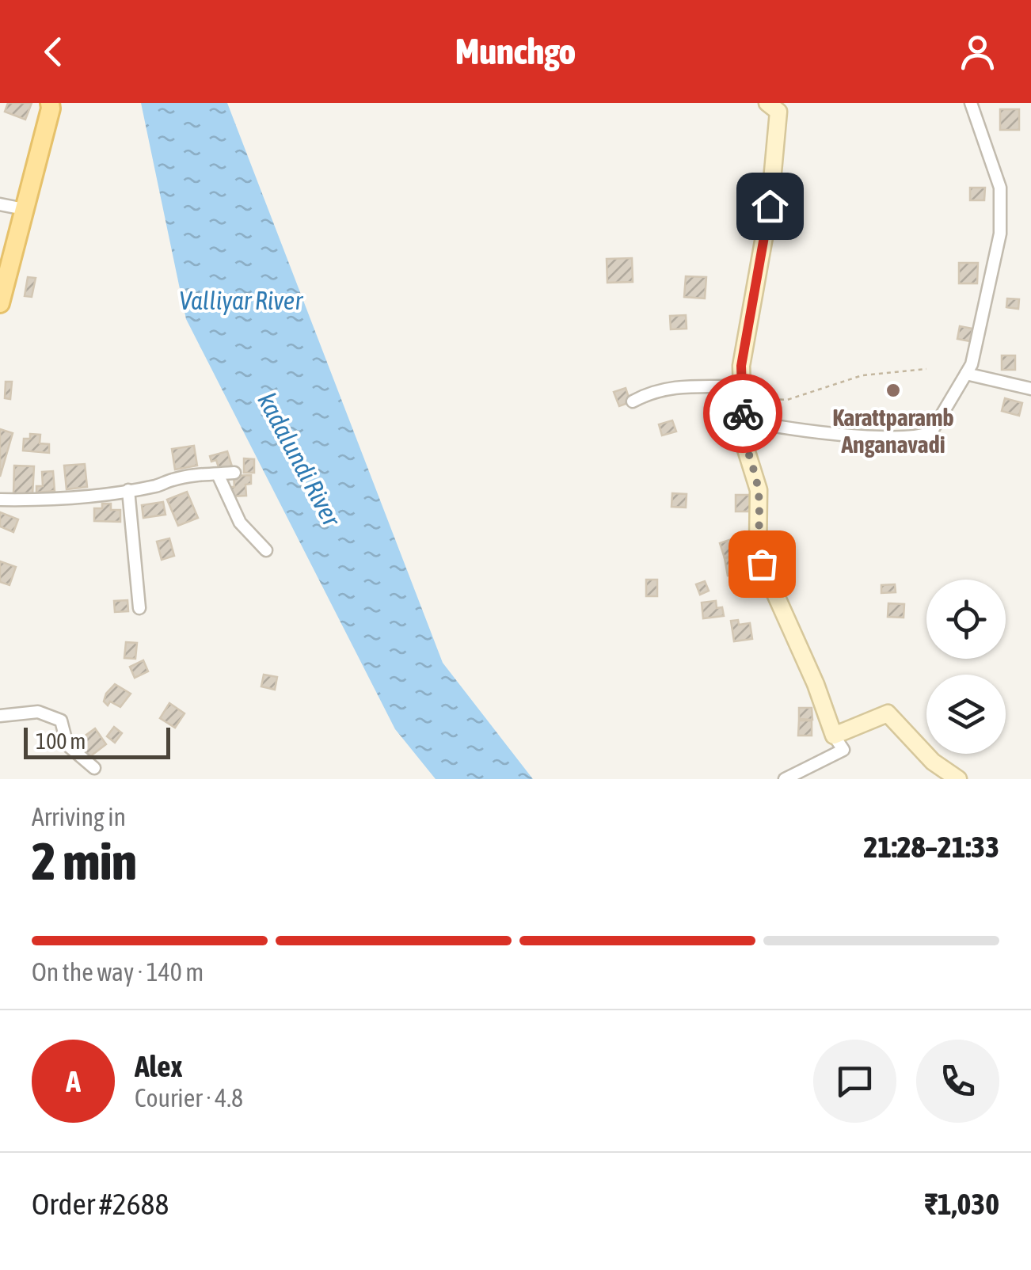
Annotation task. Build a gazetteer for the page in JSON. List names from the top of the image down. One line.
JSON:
{"water":["Valliyar River","kadalundi River"],"places":["Karattparamb Anganavadi"],"scale_bar":"100 m","page":{"header":"Munchgo","scale":"100 m","heading":["2 min","Arriving in","21:28–21:33"],"panel":["Alex","Courier · 4.8","Order #2688","₹1,030"],"bar":"On the way · 140 m","round":"A"}}
